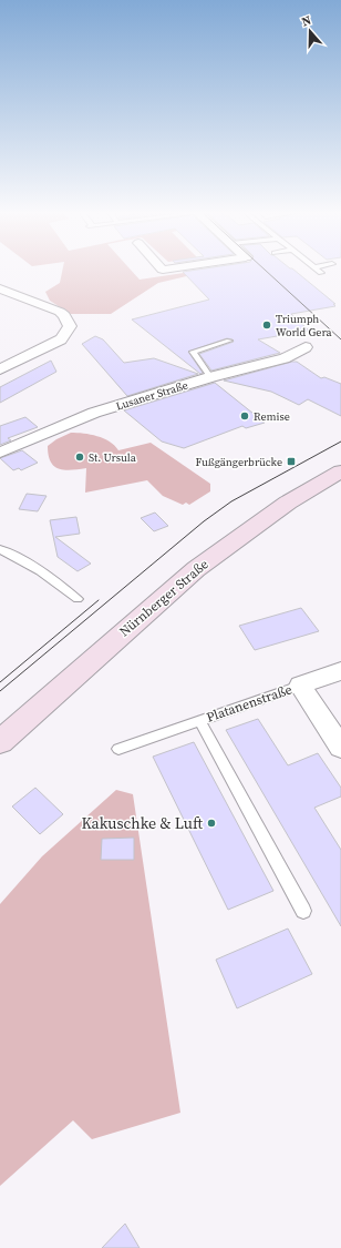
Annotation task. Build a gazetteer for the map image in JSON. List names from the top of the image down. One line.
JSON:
{"streets":{"main road":["Nürnberger Straße"],"street":["Lusaner Straße","Platanenstraße"]},"places":{"other":["Triumph World Gera","Remise","St. Ursula","Kakuschke & Luft"],"transit":["Fußgängerbrücke"]},"north":"top"}
